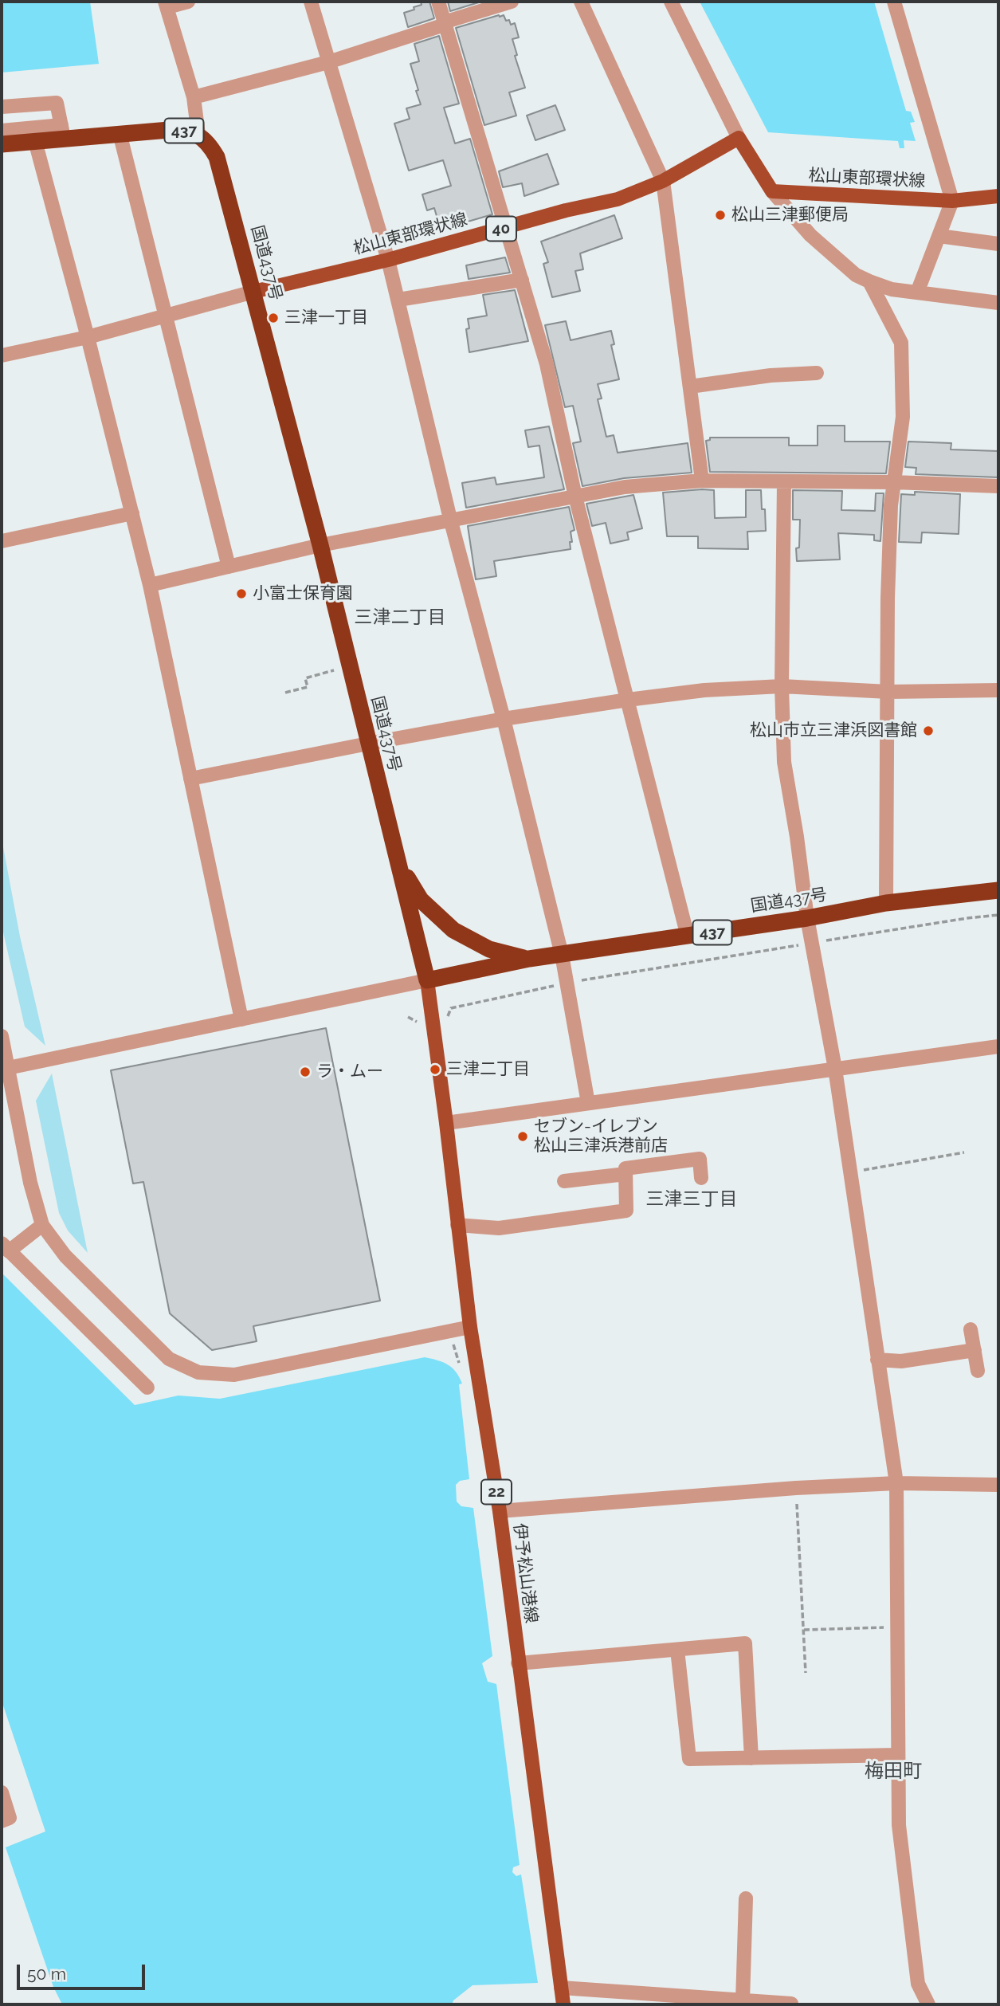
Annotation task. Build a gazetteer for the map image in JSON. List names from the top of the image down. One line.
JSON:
{"streets":{"highway":["437","国道437号"],"main road":["松山東部環状線","40","22","伊予松山港線"]},"crossings":[["437","国道437号"],["松山東部環状線","国道437号"],["国道437号","伊予松山港線"]],"districts":["三津二丁目","三津三丁目","梅田町"],"places":["松山三津郵便局","三津一丁目","小富士保育園","松山市立三津浜図書館","三津二丁目","ラ・ムー","セブン-イレブン 松山三津浜港前店"],"scale_bar":"50 m"}
